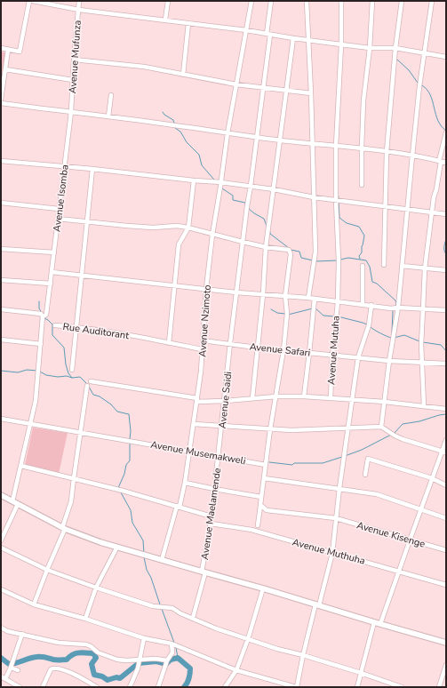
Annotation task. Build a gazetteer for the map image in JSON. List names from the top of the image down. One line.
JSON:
{"streets":{"street":["Avenue Mufunza","Avenue Isomba","Avenue Nzimoto","Rue Auditorant","Avenue Safari","Avenue Mutuha","Avenue Saidi","Avenue Musemakweli","Avenue Maelamende","Avenue Kisenge","Avenue Muthuha"]},"crossings":[["Avenue Mufunza","Avenue Isomba"],["Avenue Isomba","Avenue Musemakweli"],["Avenue Nzimoto","Avenue Safari"],["Avenue Nzimoto","Avenue Musemakweli"],["Avenue Safari","Avenue Mutuha"],["Avenue Safari","Avenue Saidi"],["Avenue Saidi","Avenue Musemakweli"],["Avenue Saidi","Avenue Maelamende"],["Avenue Musemakweli","Avenue Maelamende"],["Avenue Maelamende","Avenue Muthuha"]]}
